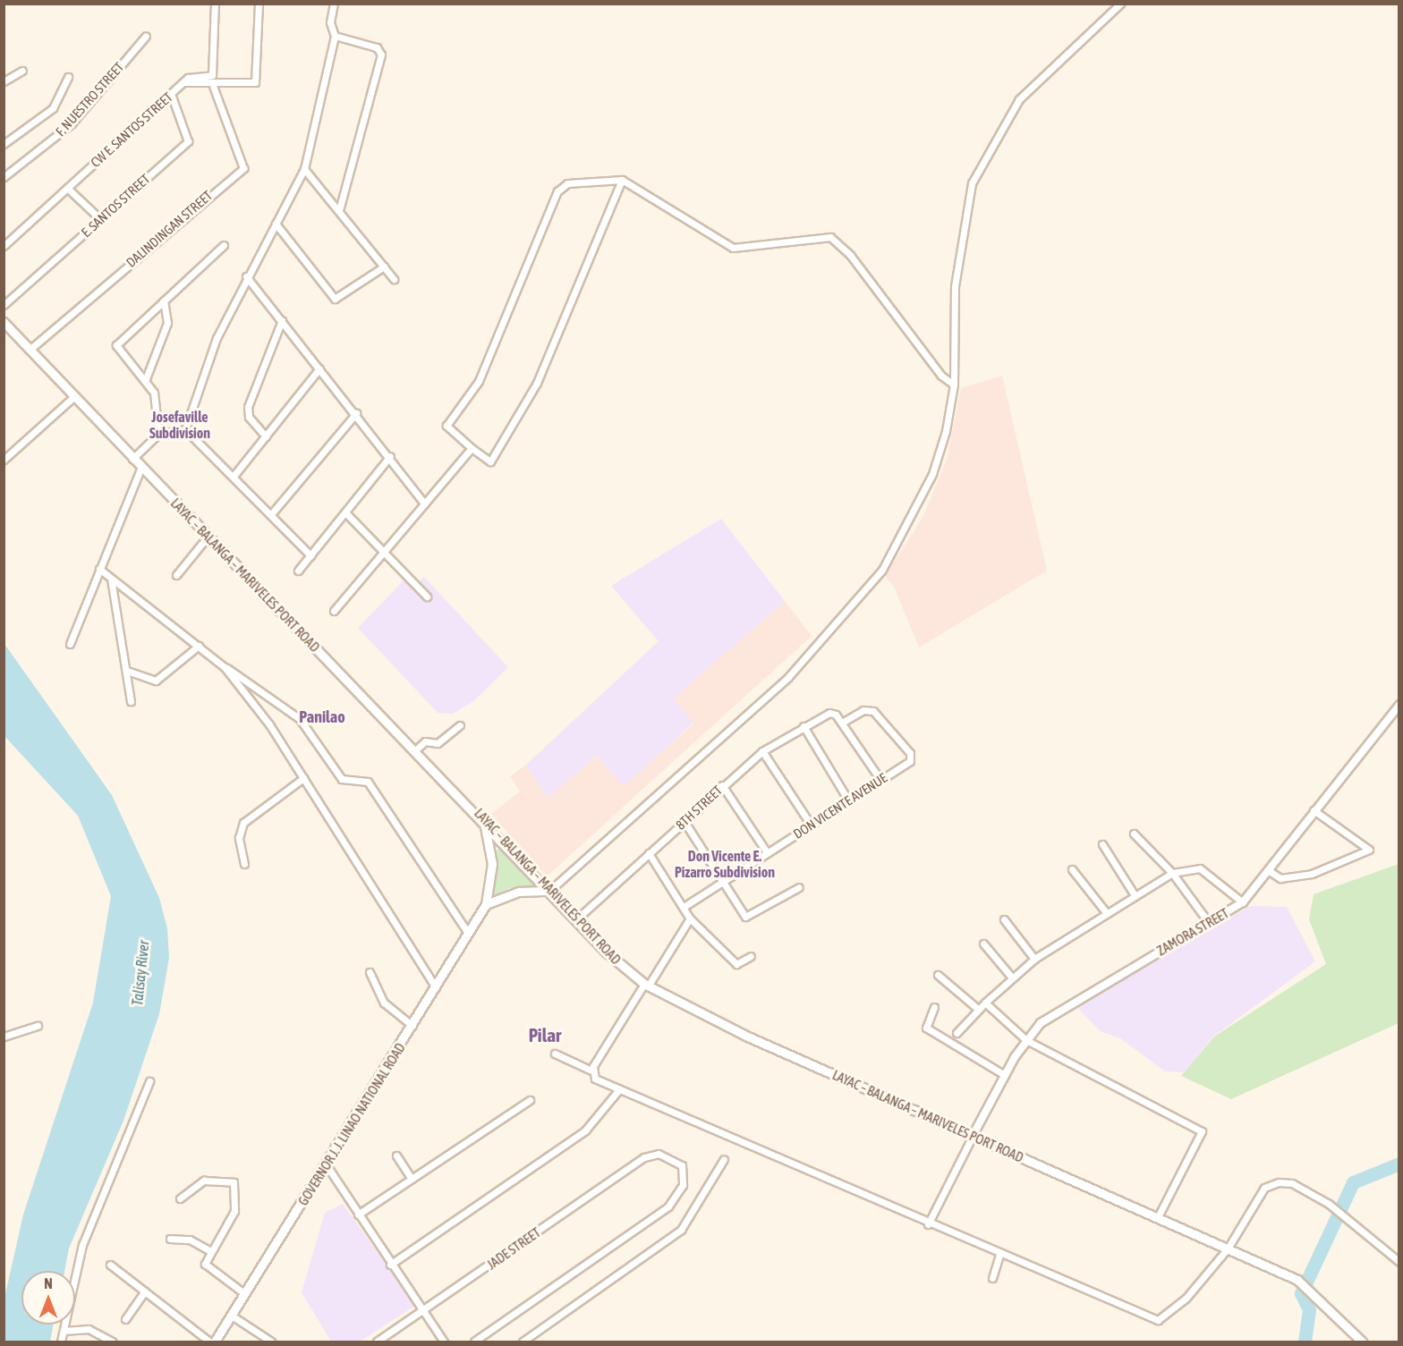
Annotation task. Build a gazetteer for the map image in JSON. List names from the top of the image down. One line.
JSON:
{"streets":{"main road":["LAYAC – BALANGA – MARIVELES PORT ROAD","GOVERNOR J. J. LINAO NATIONAL ROAD"],"street":["F. NUESTRO STREET","CW E. SANTOS STREET","E. SANTOS STREET","DALINDINGAN STREET","DON VICENTE AVENUE","8TH STREET","ZAMORA STREET","JADE STREET"]},"crossings":[["CW E. SANTOS STREET","E. SANTOS STREET"],["DALINDINGAN STREET","LAYAC – BALANGA – MARIVELES PORT ROAD"],["LAYAC – BALANGA – MARIVELES PORT ROAD","8TH STREET"],["LAYAC – BALANGA – MARIVELES PORT ROAD","ZAMORA STREET"],["LAYAC – BALANGA – MARIVELES PORT ROAD","GOVERNOR J. J. LINAO NATIONAL ROAD"],["DON VICENTE AVENUE","8TH STREET"]],"districts":["Josefaville Subdivision","Panilao","Don Vicente E. Pizarro Subdivision","Pilar"],"water":["Talisay River"],"north":"top"}
